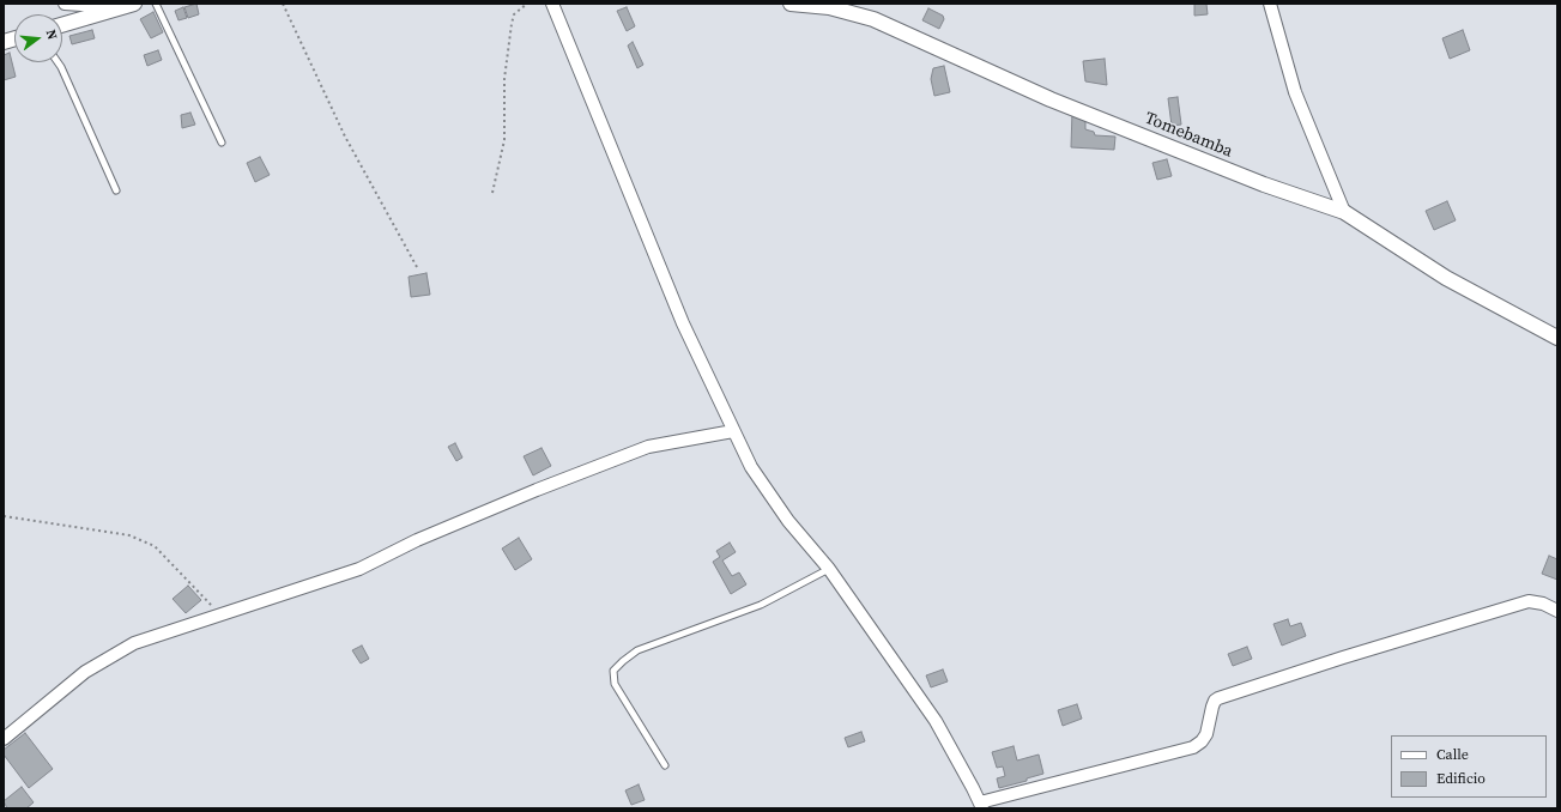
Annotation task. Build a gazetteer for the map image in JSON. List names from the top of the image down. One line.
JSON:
{"streets":{"street":["Tomebamba"]},"legend":["Calle","Edificio"],"north":"right"}
